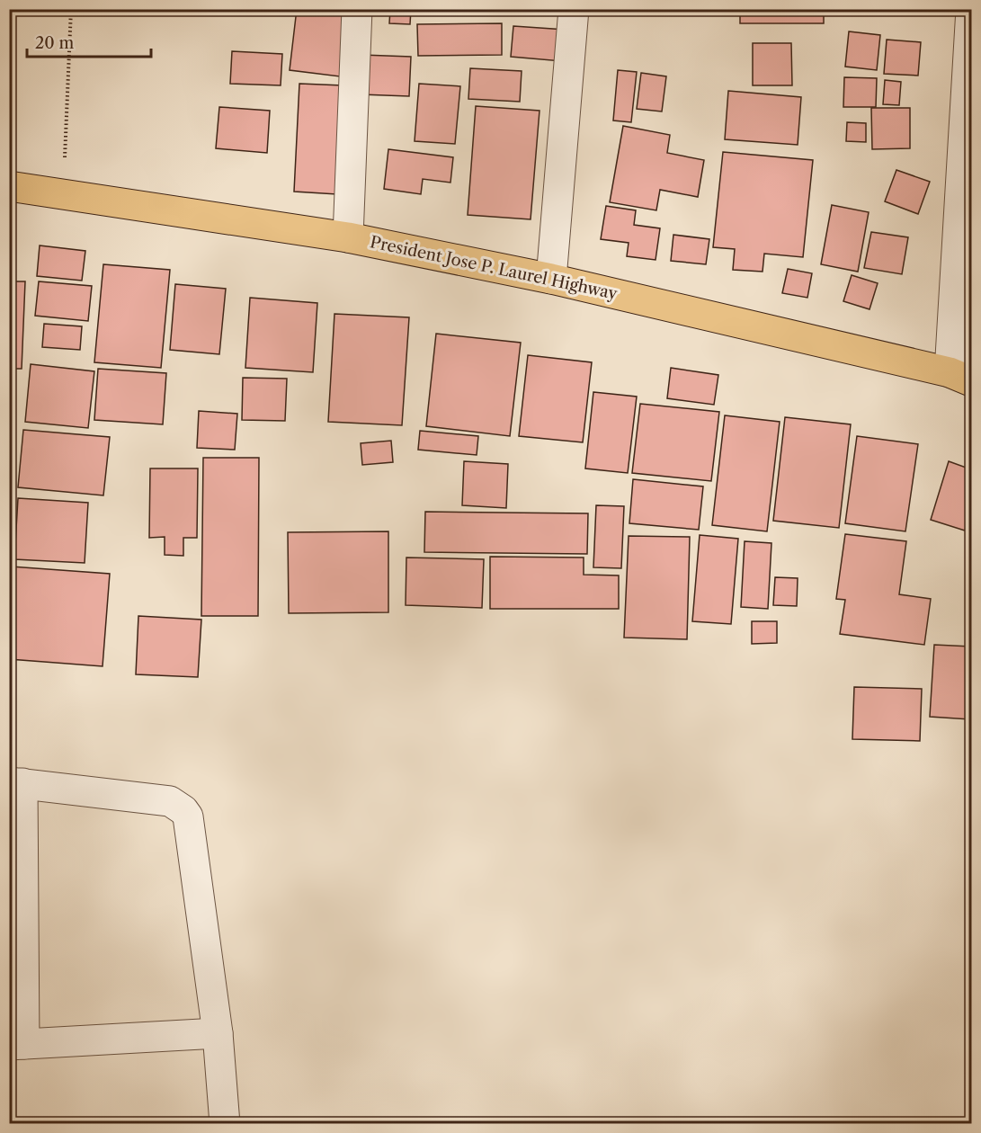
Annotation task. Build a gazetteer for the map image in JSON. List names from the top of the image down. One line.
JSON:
{"streets":{"highway":["President Jose P. Laurel Highway"]},"scale_bar":"20 m"}
